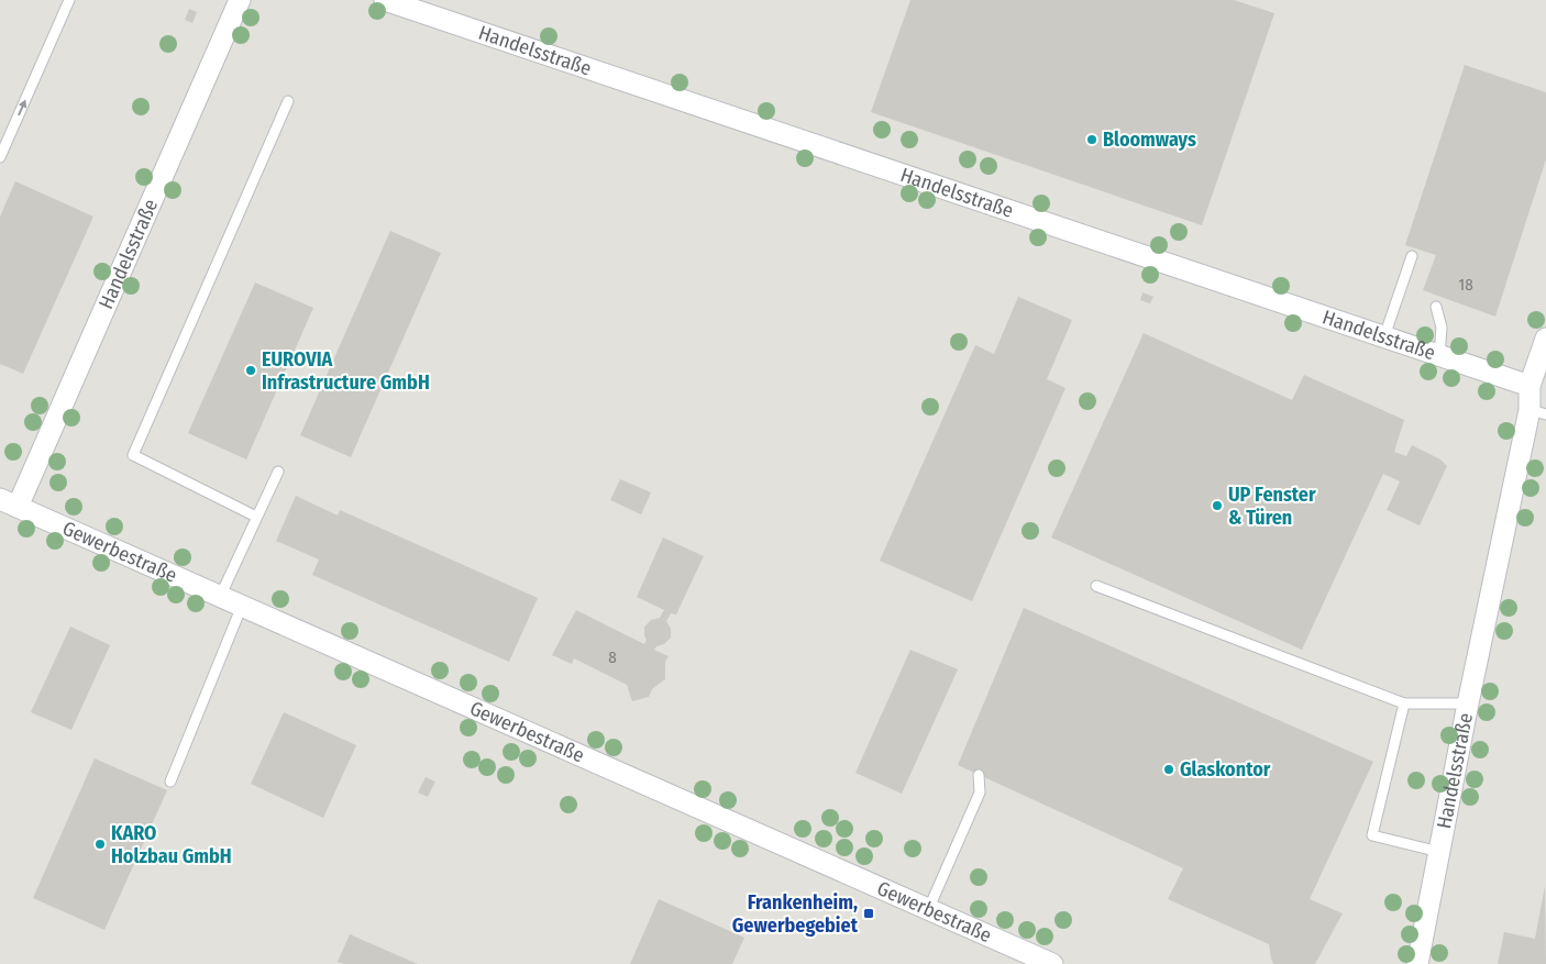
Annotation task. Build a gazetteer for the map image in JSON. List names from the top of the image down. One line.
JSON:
{"streets":{"street":["Handelsstraße","Gewerbestraße"]},"crossings":[["Handelsstraße","Gewerbestraße"]],"places":{"other":["Bloomways","EUROVIA Infrastructure GmbH","UP Fenster & Türen","Glaskontor","KARO Holzbau GmbH"],"transit":["Frankenheim, Gewerbegebiet"]},"house_numbers":["18","8"]}
